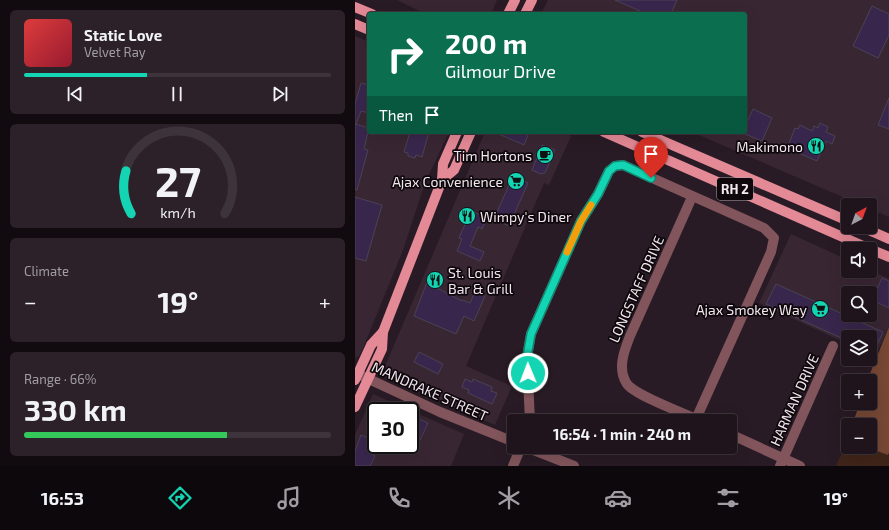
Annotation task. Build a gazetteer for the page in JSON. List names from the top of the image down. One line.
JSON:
{"streets":{"main road":["RH 2"],"street":["LONGSTAFF DRIVE","MANDRAKE STREET","HARMAN DRIVE"]},"places":{"restaurant":["Makimono","Wimpy's Diner","St. Louis Bar & Grill"],"cafe":["Tim Hortons"],"supermarket":["Ajax Convenience","Ajax Smokey Way"]},"north":"top right","page":{"turn":["200 m","Gilmour Drive"],"song":["Static Love","Velvet Ray"],"then":"Then","map_buttons":["+","−"],"tile":["Climate",["Range · 66%","330 km"]],"heat":["−","19°","+"],"limit":"30","trip":"16:54 · 1 min · 240 m","tabs":["16:53","19°"],"gauge":["27","km/h"]}}
